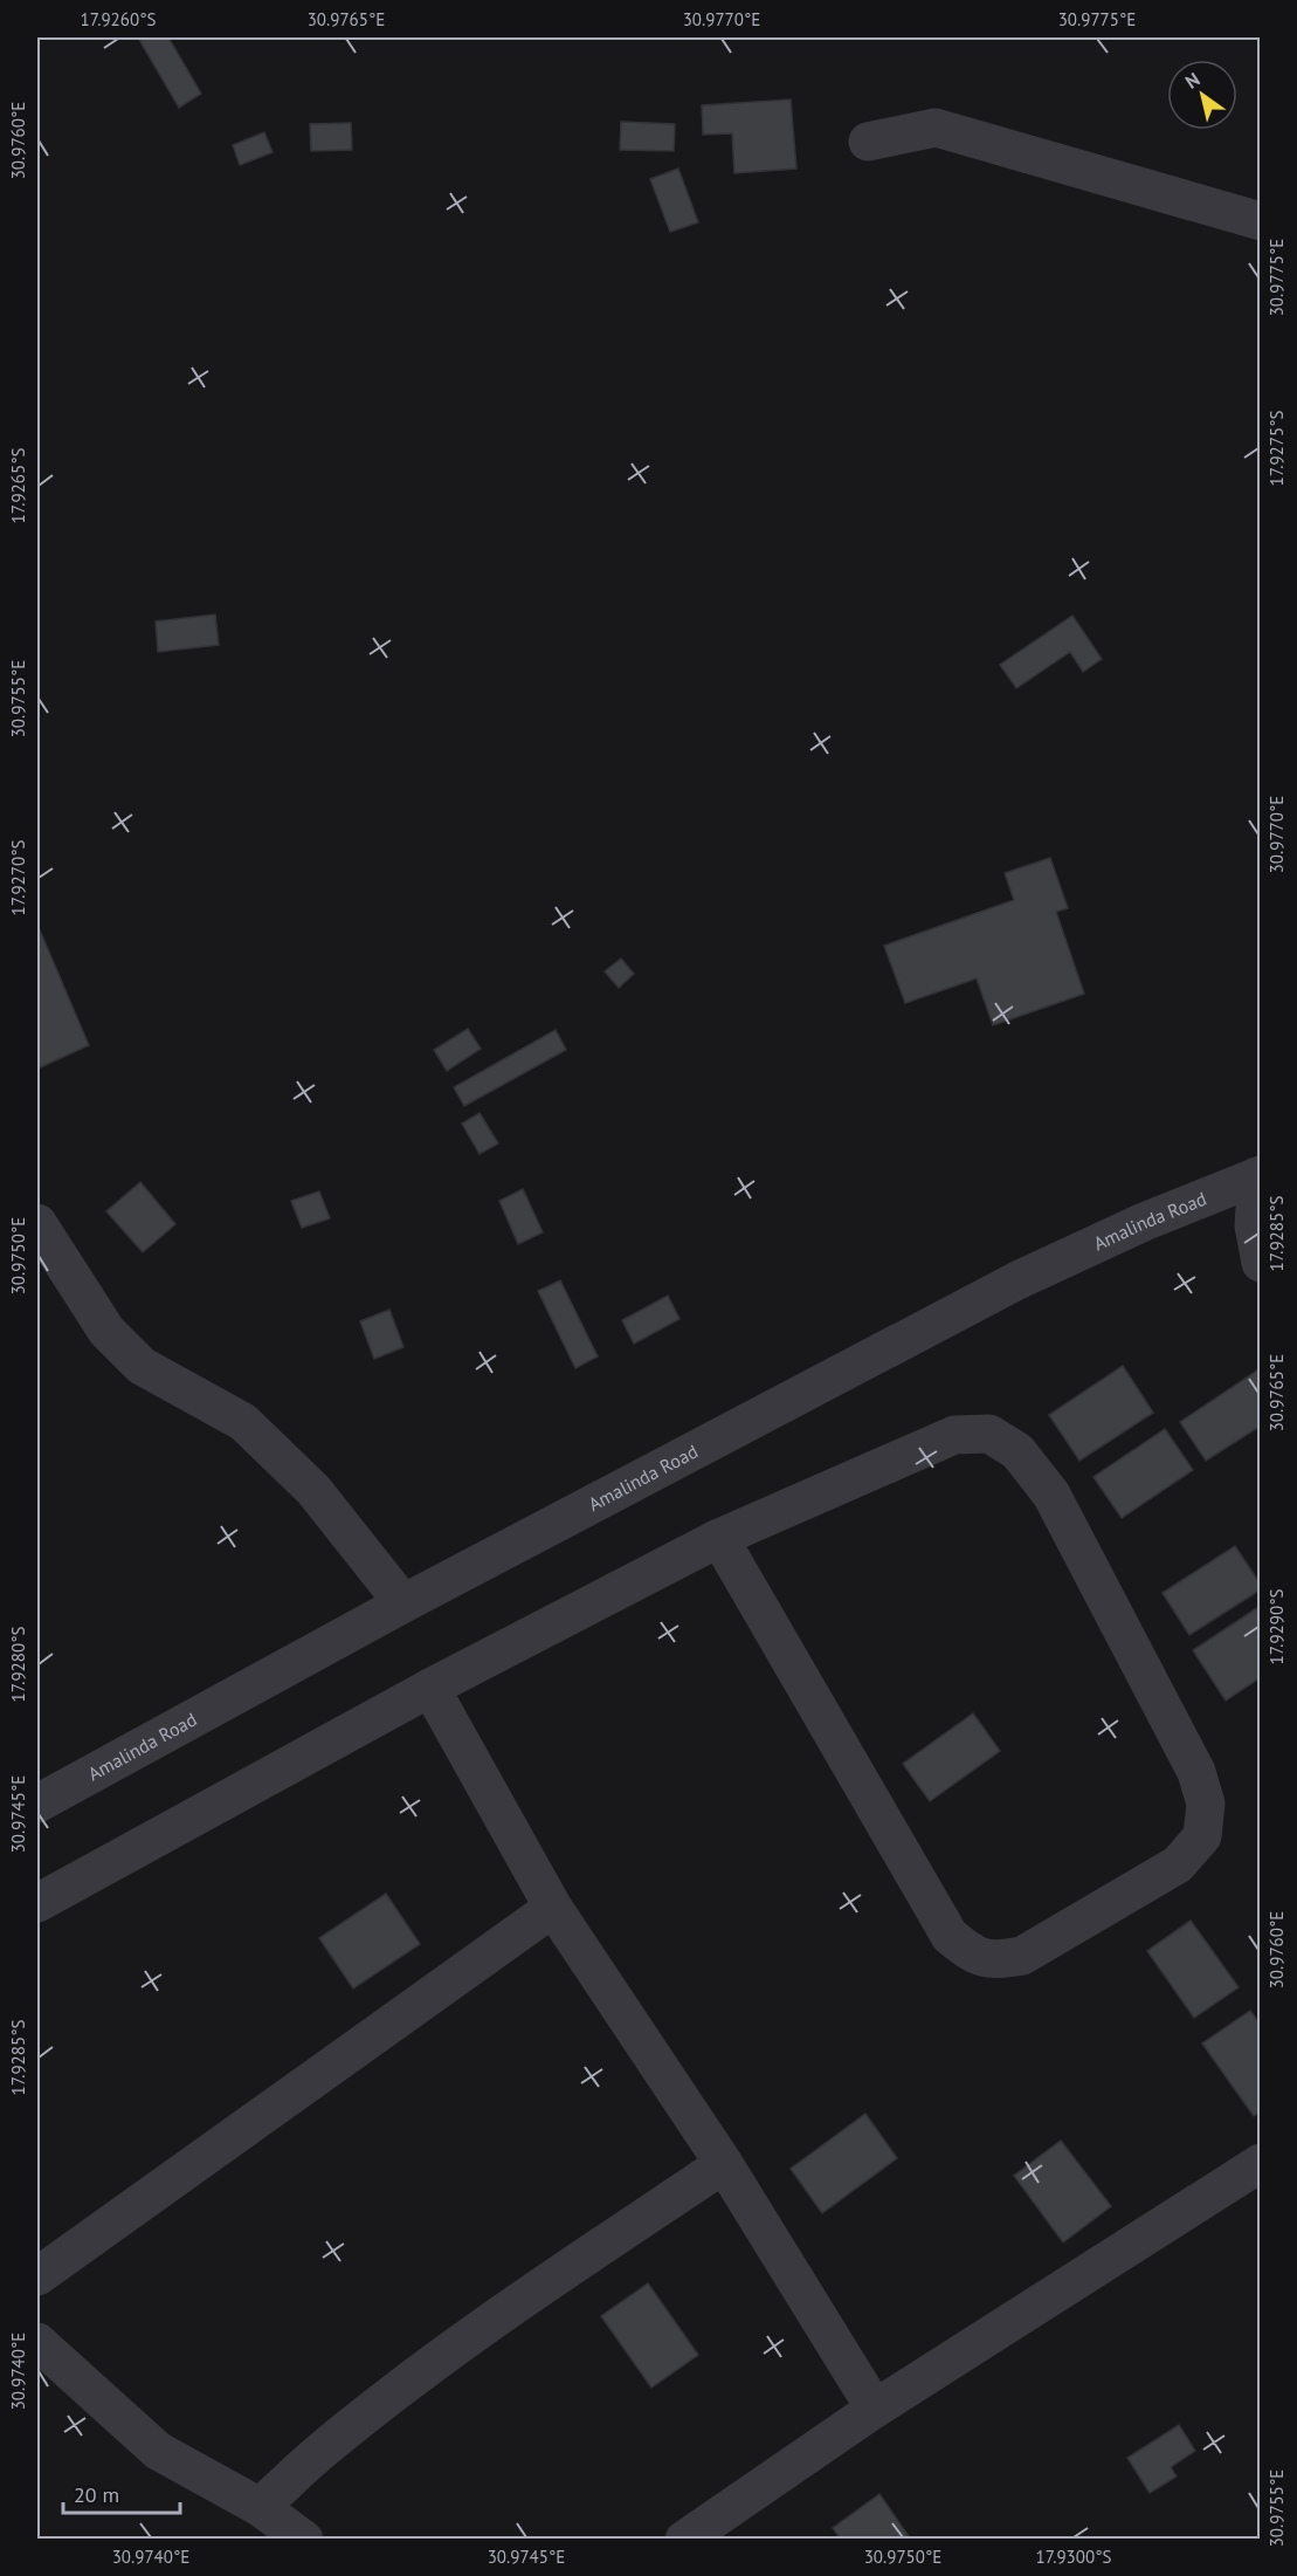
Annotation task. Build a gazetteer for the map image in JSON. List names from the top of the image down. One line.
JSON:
{"streets":{"street":["Amalinda Road"]},"scale_bar":"20 m","north":"top left","coordinates":["17.9260°S","30.9765°E","30.9770°E","30.9775°E","30.9760°E","17.9275°S","17.9265°S","30.9755°E","17.9270°S","17.9285°S","30.9750°E","17.9290°S","17.9280°S","30.9745°E","30.9740°E","17.9300°S"]}
